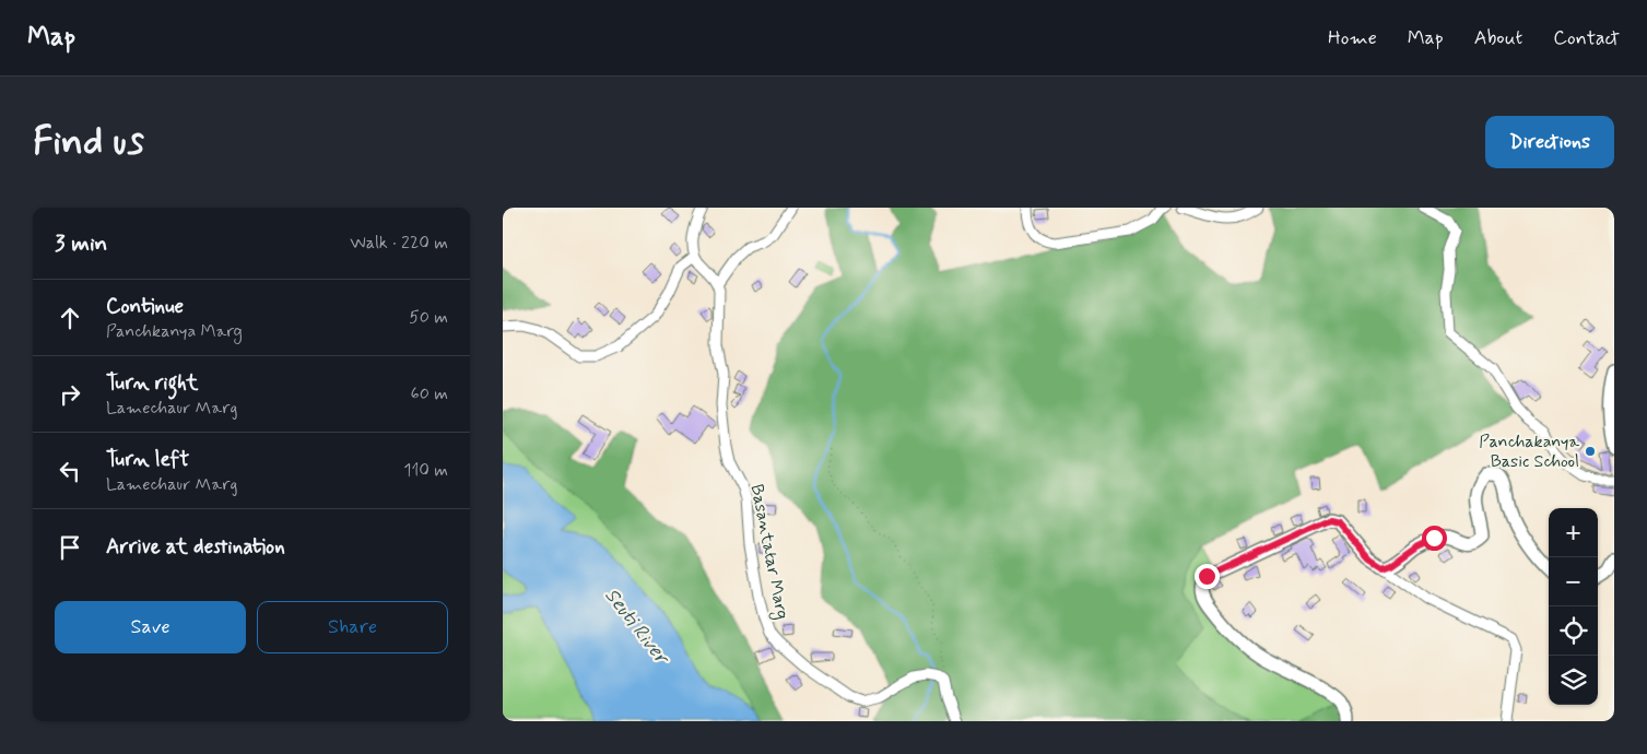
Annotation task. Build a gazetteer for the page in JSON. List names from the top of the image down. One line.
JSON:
{"streets":{"street":["Basantatar Marg"]},"water":["Seuti River"],"places":["Panchakanya Basic School"],"page":{"header":"Map","nav":["Home","Map","About","Contact"],"buttons":["Directions",["Save","Share"]],"title":"Find us","heading":["3 min","Walk · 220 m"],"list":[["Continue","Panchkanya Marg","50 m"],["Turn right","Lamechaur Marg","60 m"],["Turn left","Lamechaur Marg","110 m"],"Arrive at destination"],"map_buttons":["+","−"]}}
